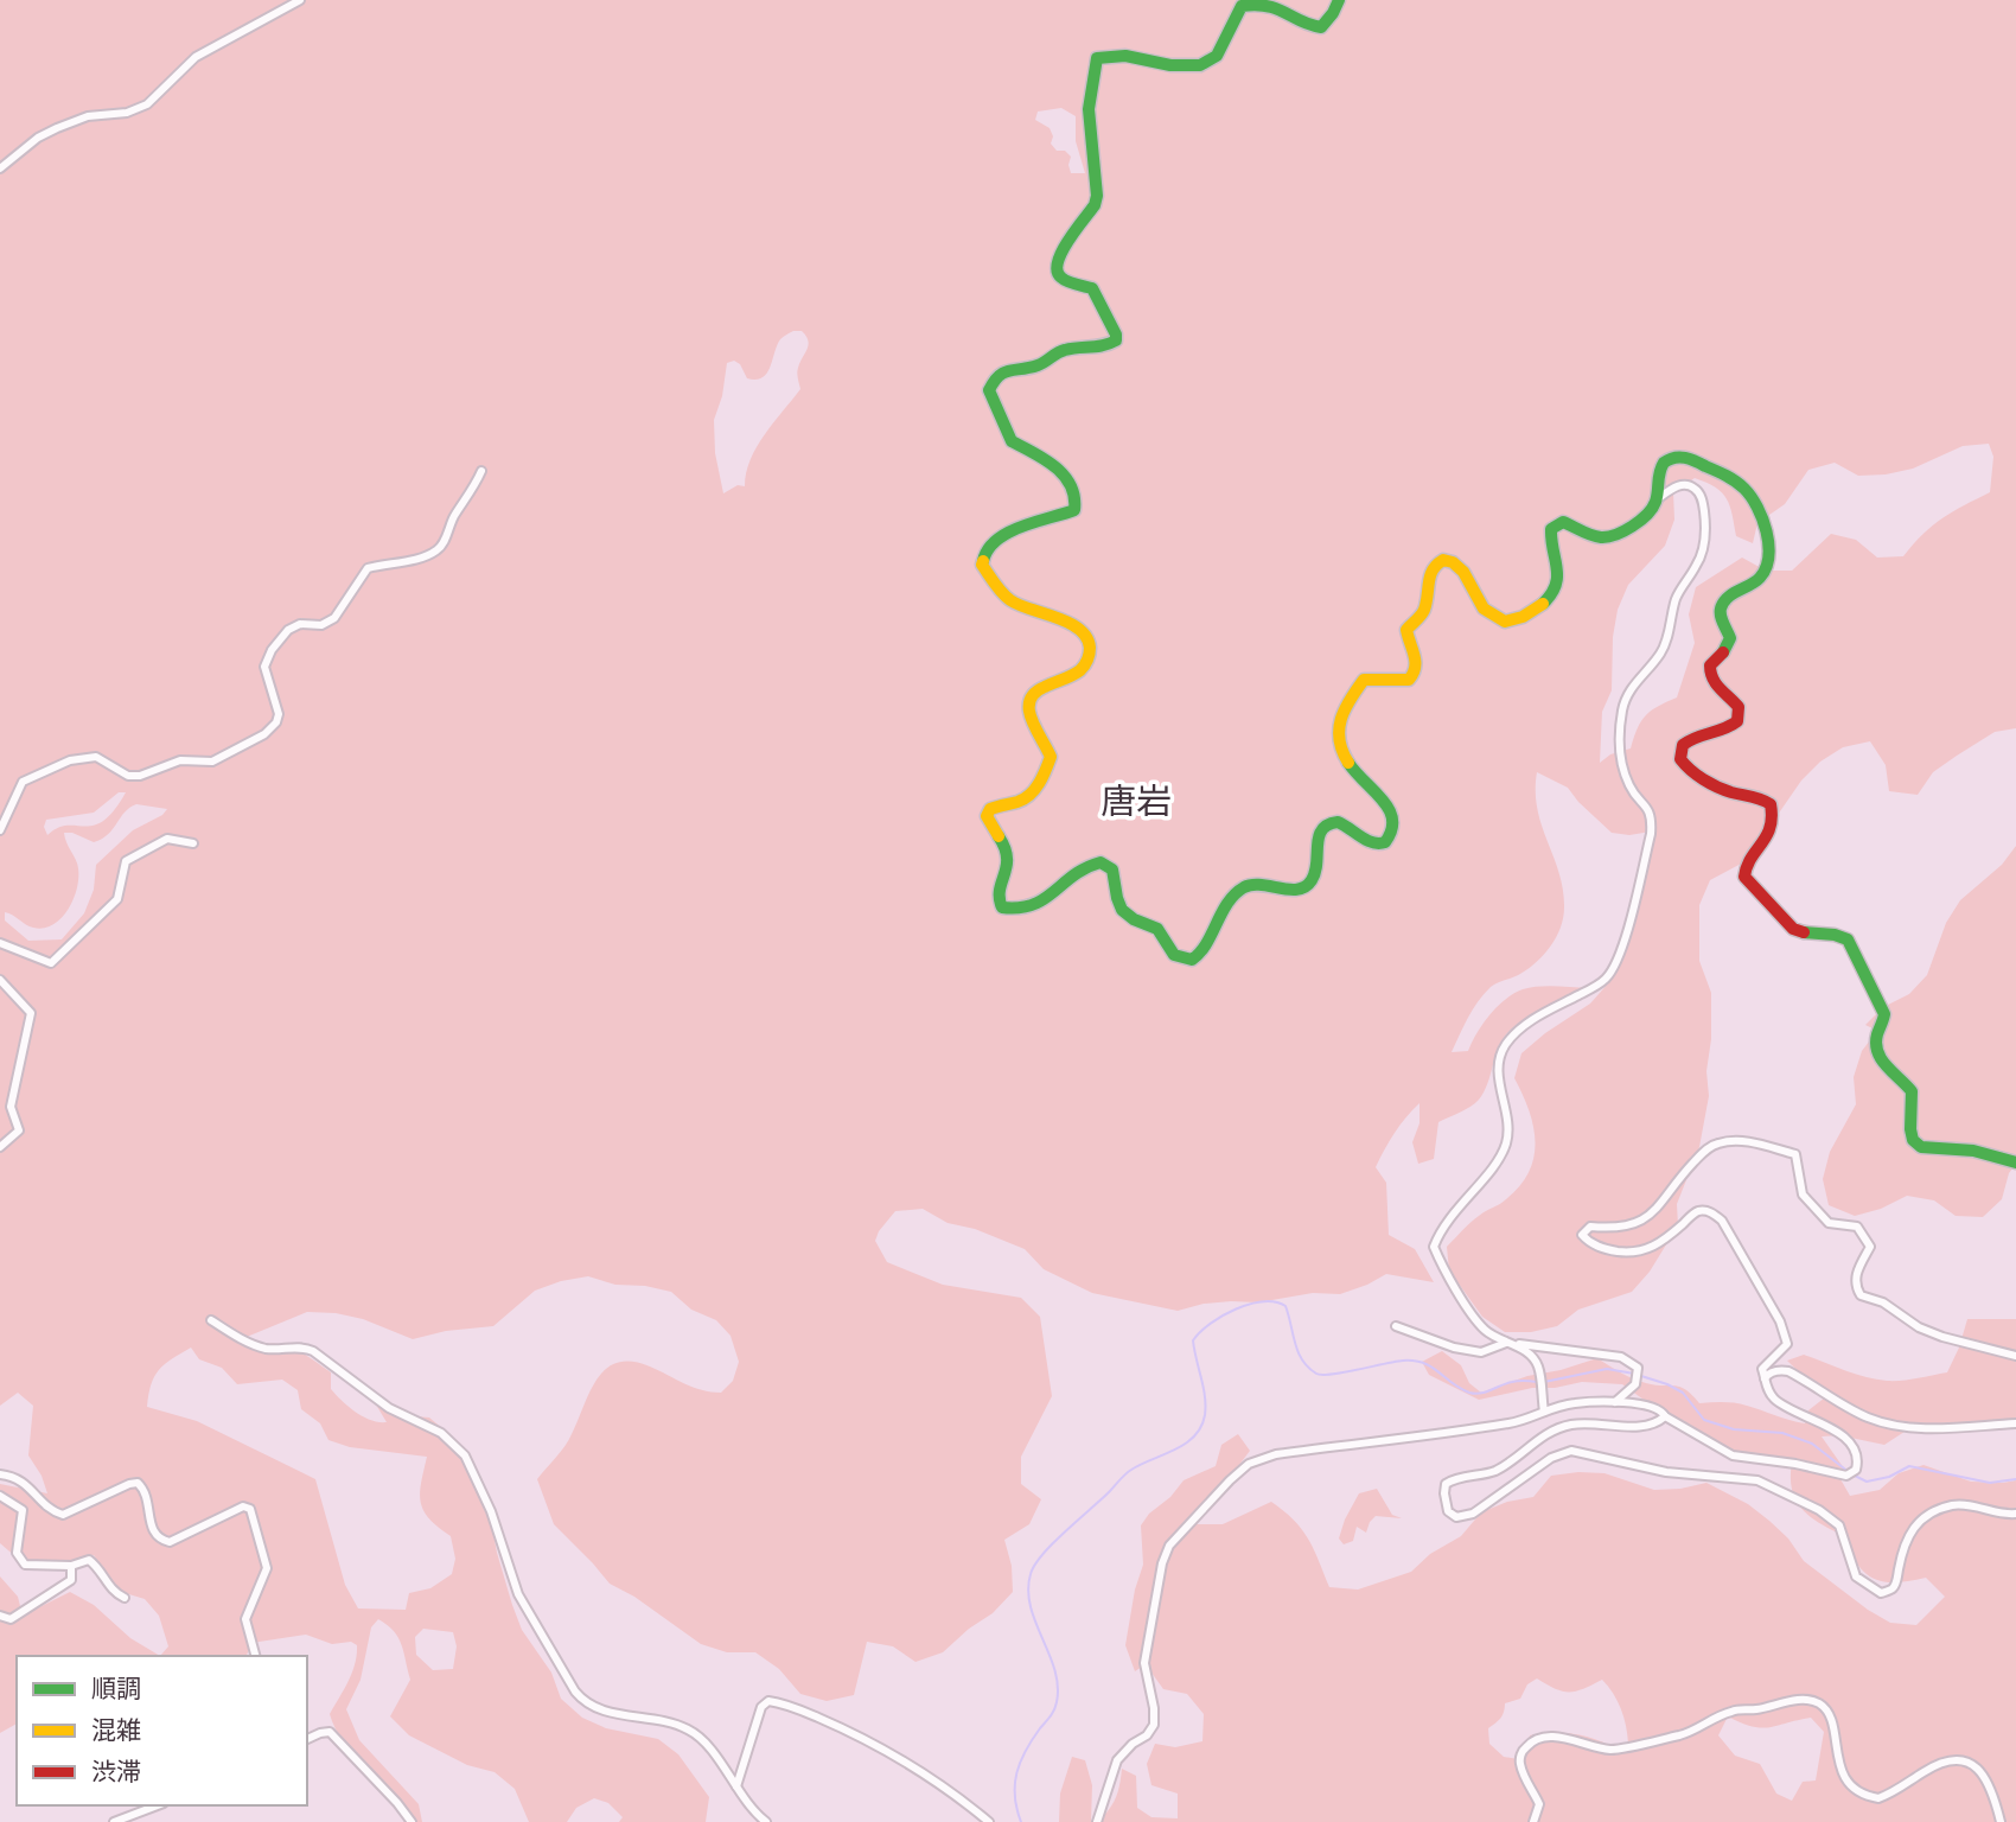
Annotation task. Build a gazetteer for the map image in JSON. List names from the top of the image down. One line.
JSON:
{"districts":["唐岩"],"legend":["順調","混雑","渋滞"]}
